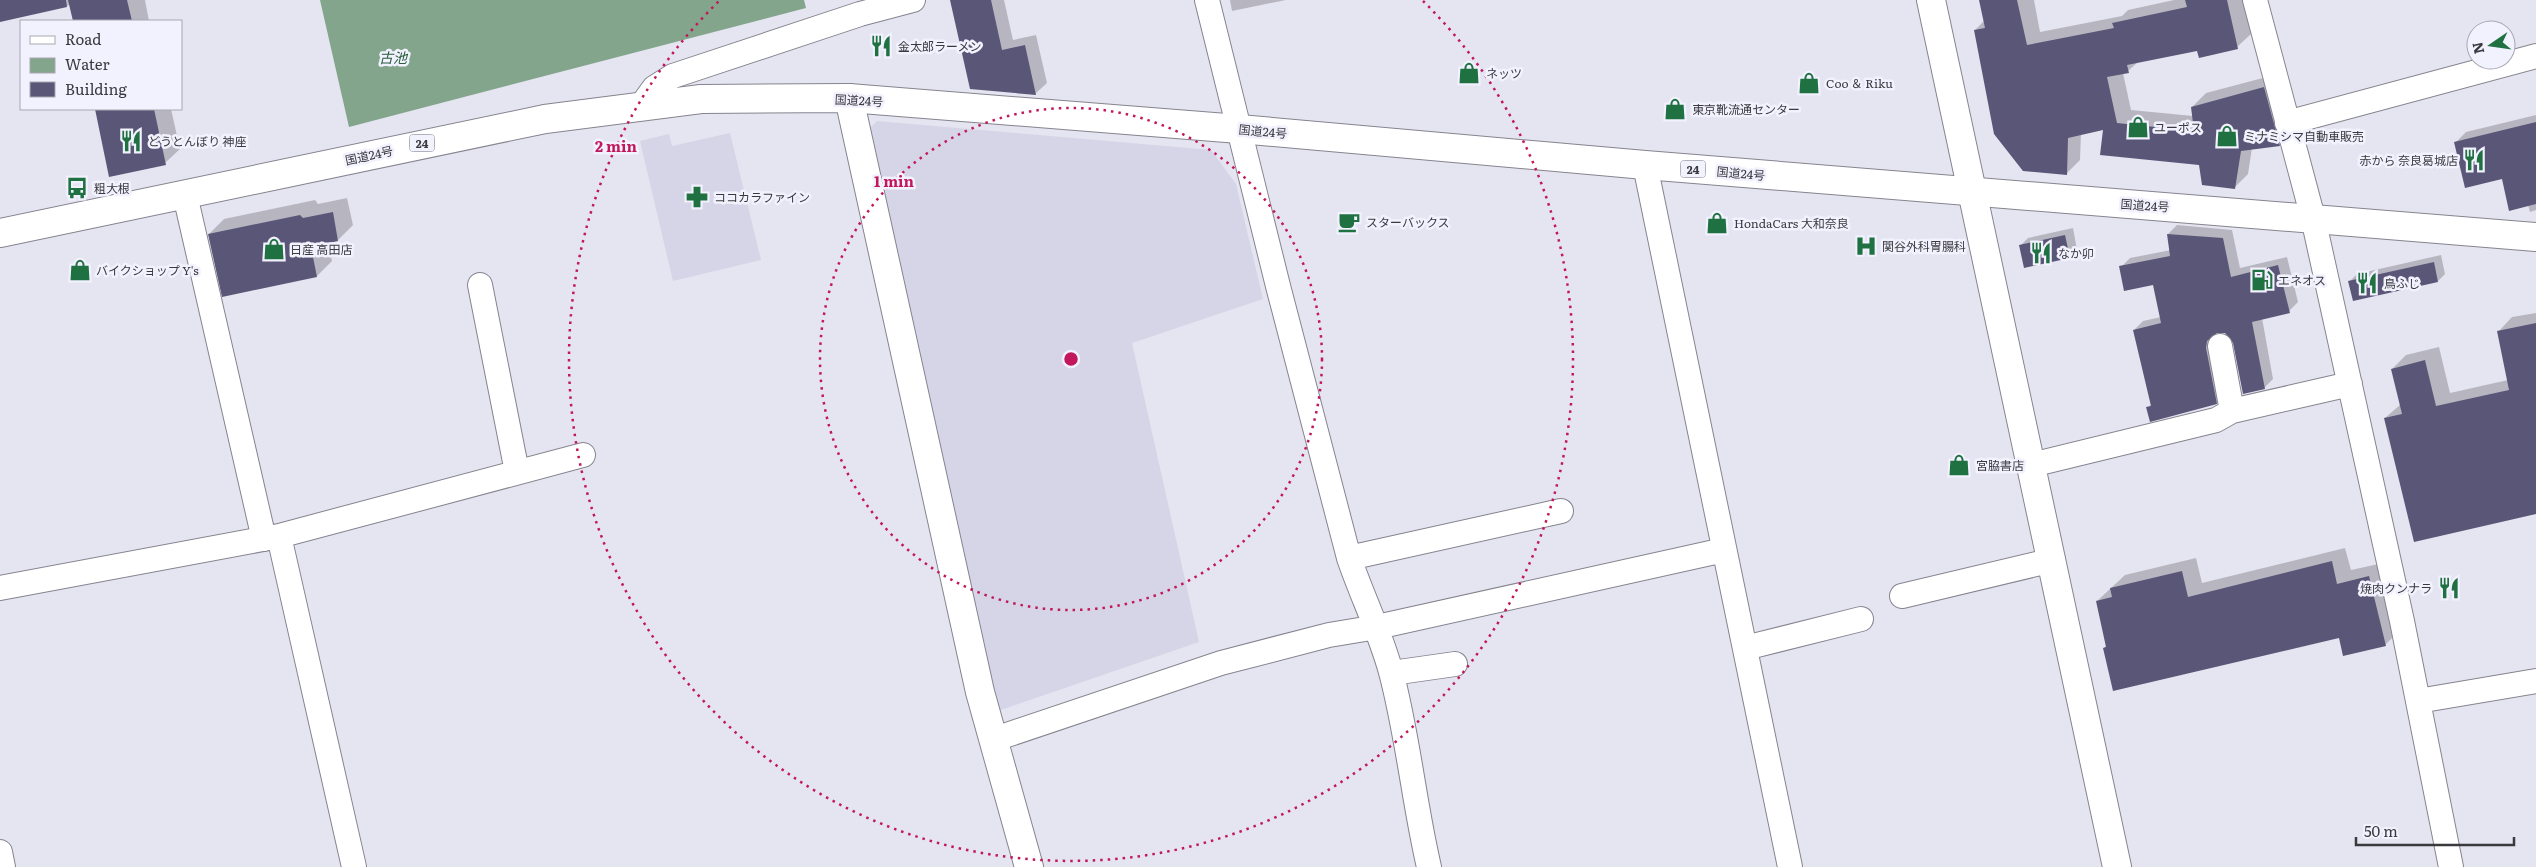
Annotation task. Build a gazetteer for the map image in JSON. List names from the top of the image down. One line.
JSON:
{"streets":{"main road":["国道24号","24"]},"water":["古池"],"places":{"restaurant":["金太郎ラーメン","どうとんぼり 神座","赤から 奈良葛城店","なか卯","鳥ふじ","焼肉クンナラ"],"shop":["ネッツ","Coo ＆ Riku","東京靴流通センター","ユーポス","ミナミシマ自動車販売","HondaCars 大和奈良","日産 高田店","バイクショップ Y's","宮脇書店"],"bus stop":["粗大根"],"pharmacy":["ココカラファイン"],"cafe":["スターバックス"],"hospital":["関谷外科胃腸科"],"fuel station":["エネオス"]},"legend":["Road","Water","Building"],"scale_bar":"50 m","north":"left","rings":["2 min","1 min"]}
